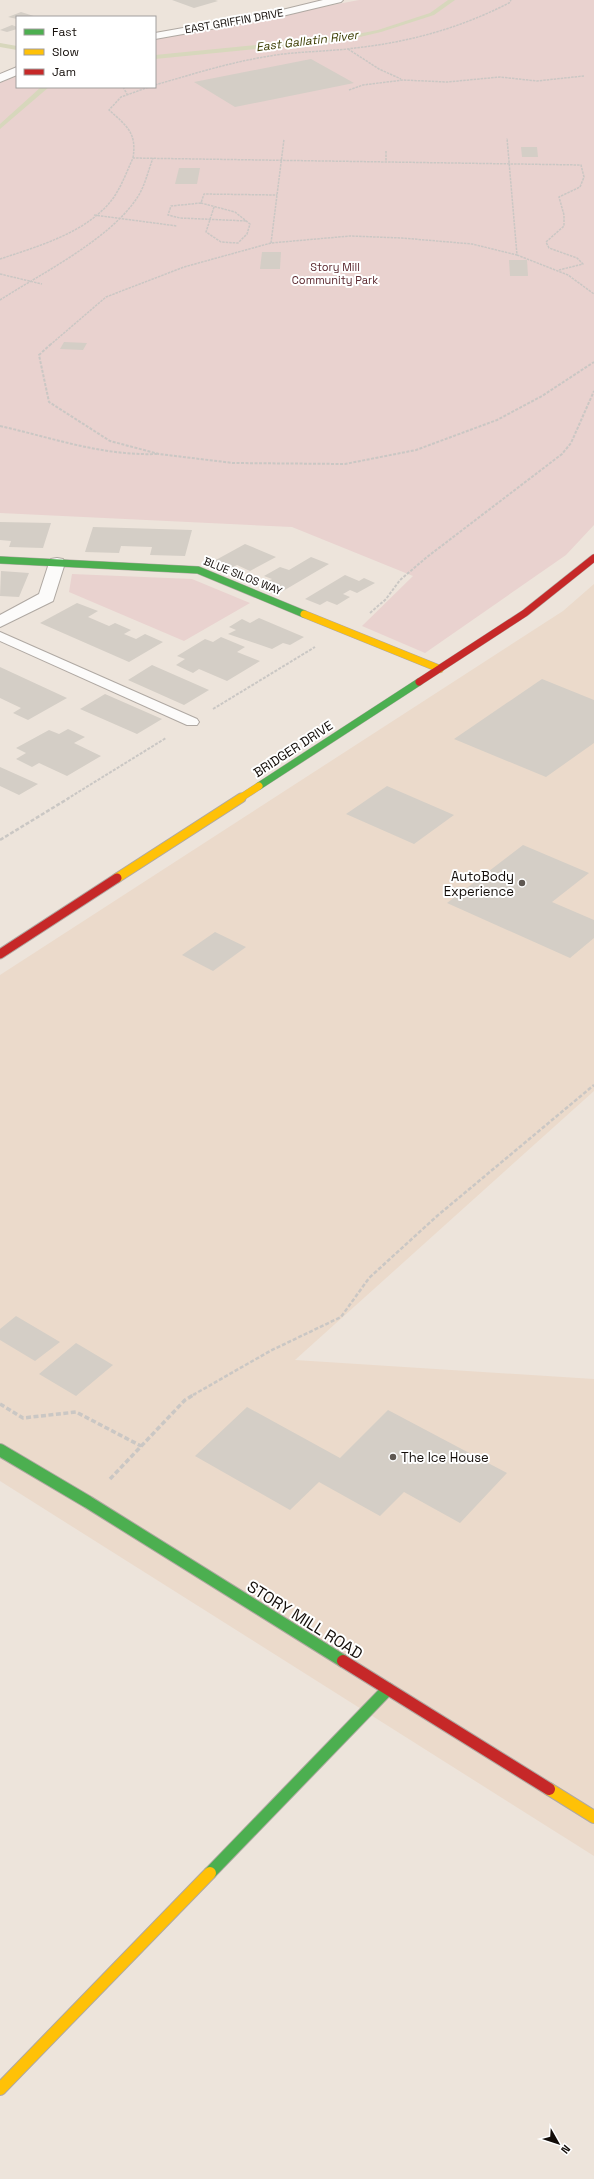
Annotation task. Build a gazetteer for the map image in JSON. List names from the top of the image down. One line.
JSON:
{"streets":{"street":["EAST GRIFFIN DRIVE","BLUE SILOS WAY","BRIDGER DRIVE","STORY MILL ROAD"]},"crossings":[["BLUE SILOS WAY","BRIDGER DRIVE"]],"water":["East Gallatin River"],"parks":["Story Mill Community Park"],"places":["AutoBody Experience","The Ice House"],"legend":["Fast","Slow","Jam"],"north":"bottom right"}
